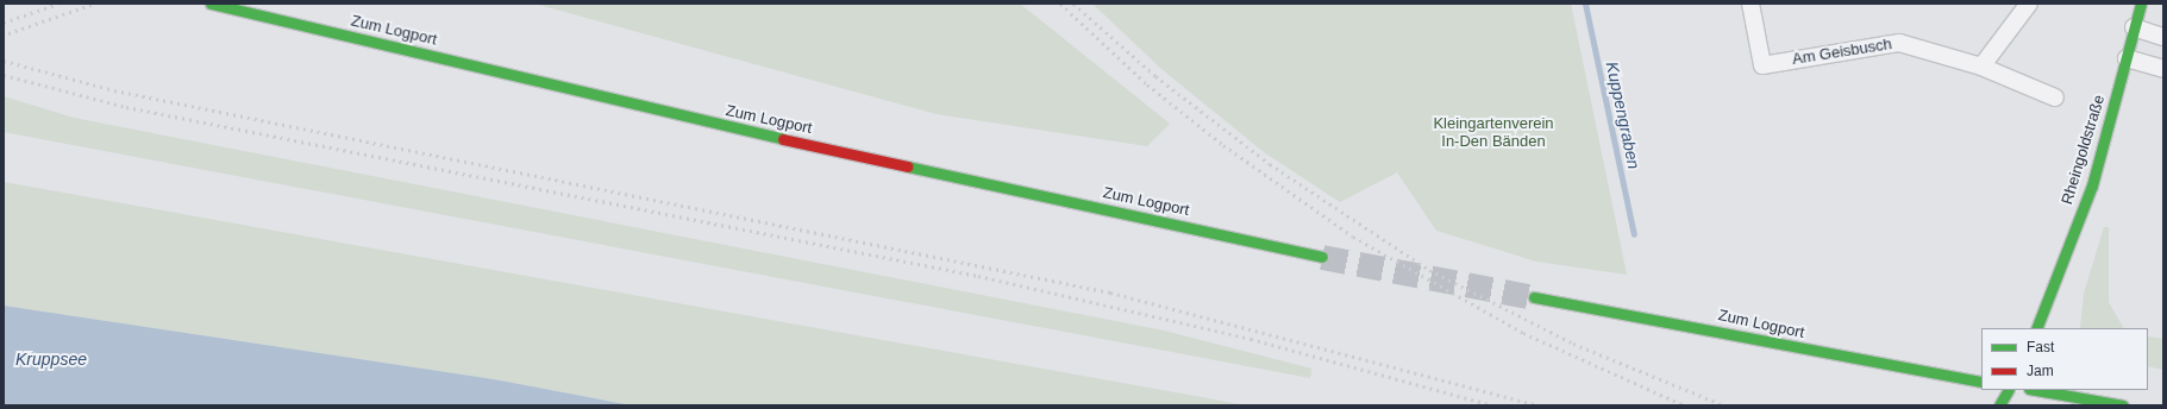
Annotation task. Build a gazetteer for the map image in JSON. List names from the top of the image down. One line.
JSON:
{"streets":{"main road":["Zum Logport","Rheingoldstraße"],"street":["Am Geisbusch"]},"water":["Kuppengraben","Kruppsee"],"parks":["Kleingartenverein In-Den Bänden"],"legend":["Fast","Jam"]}
